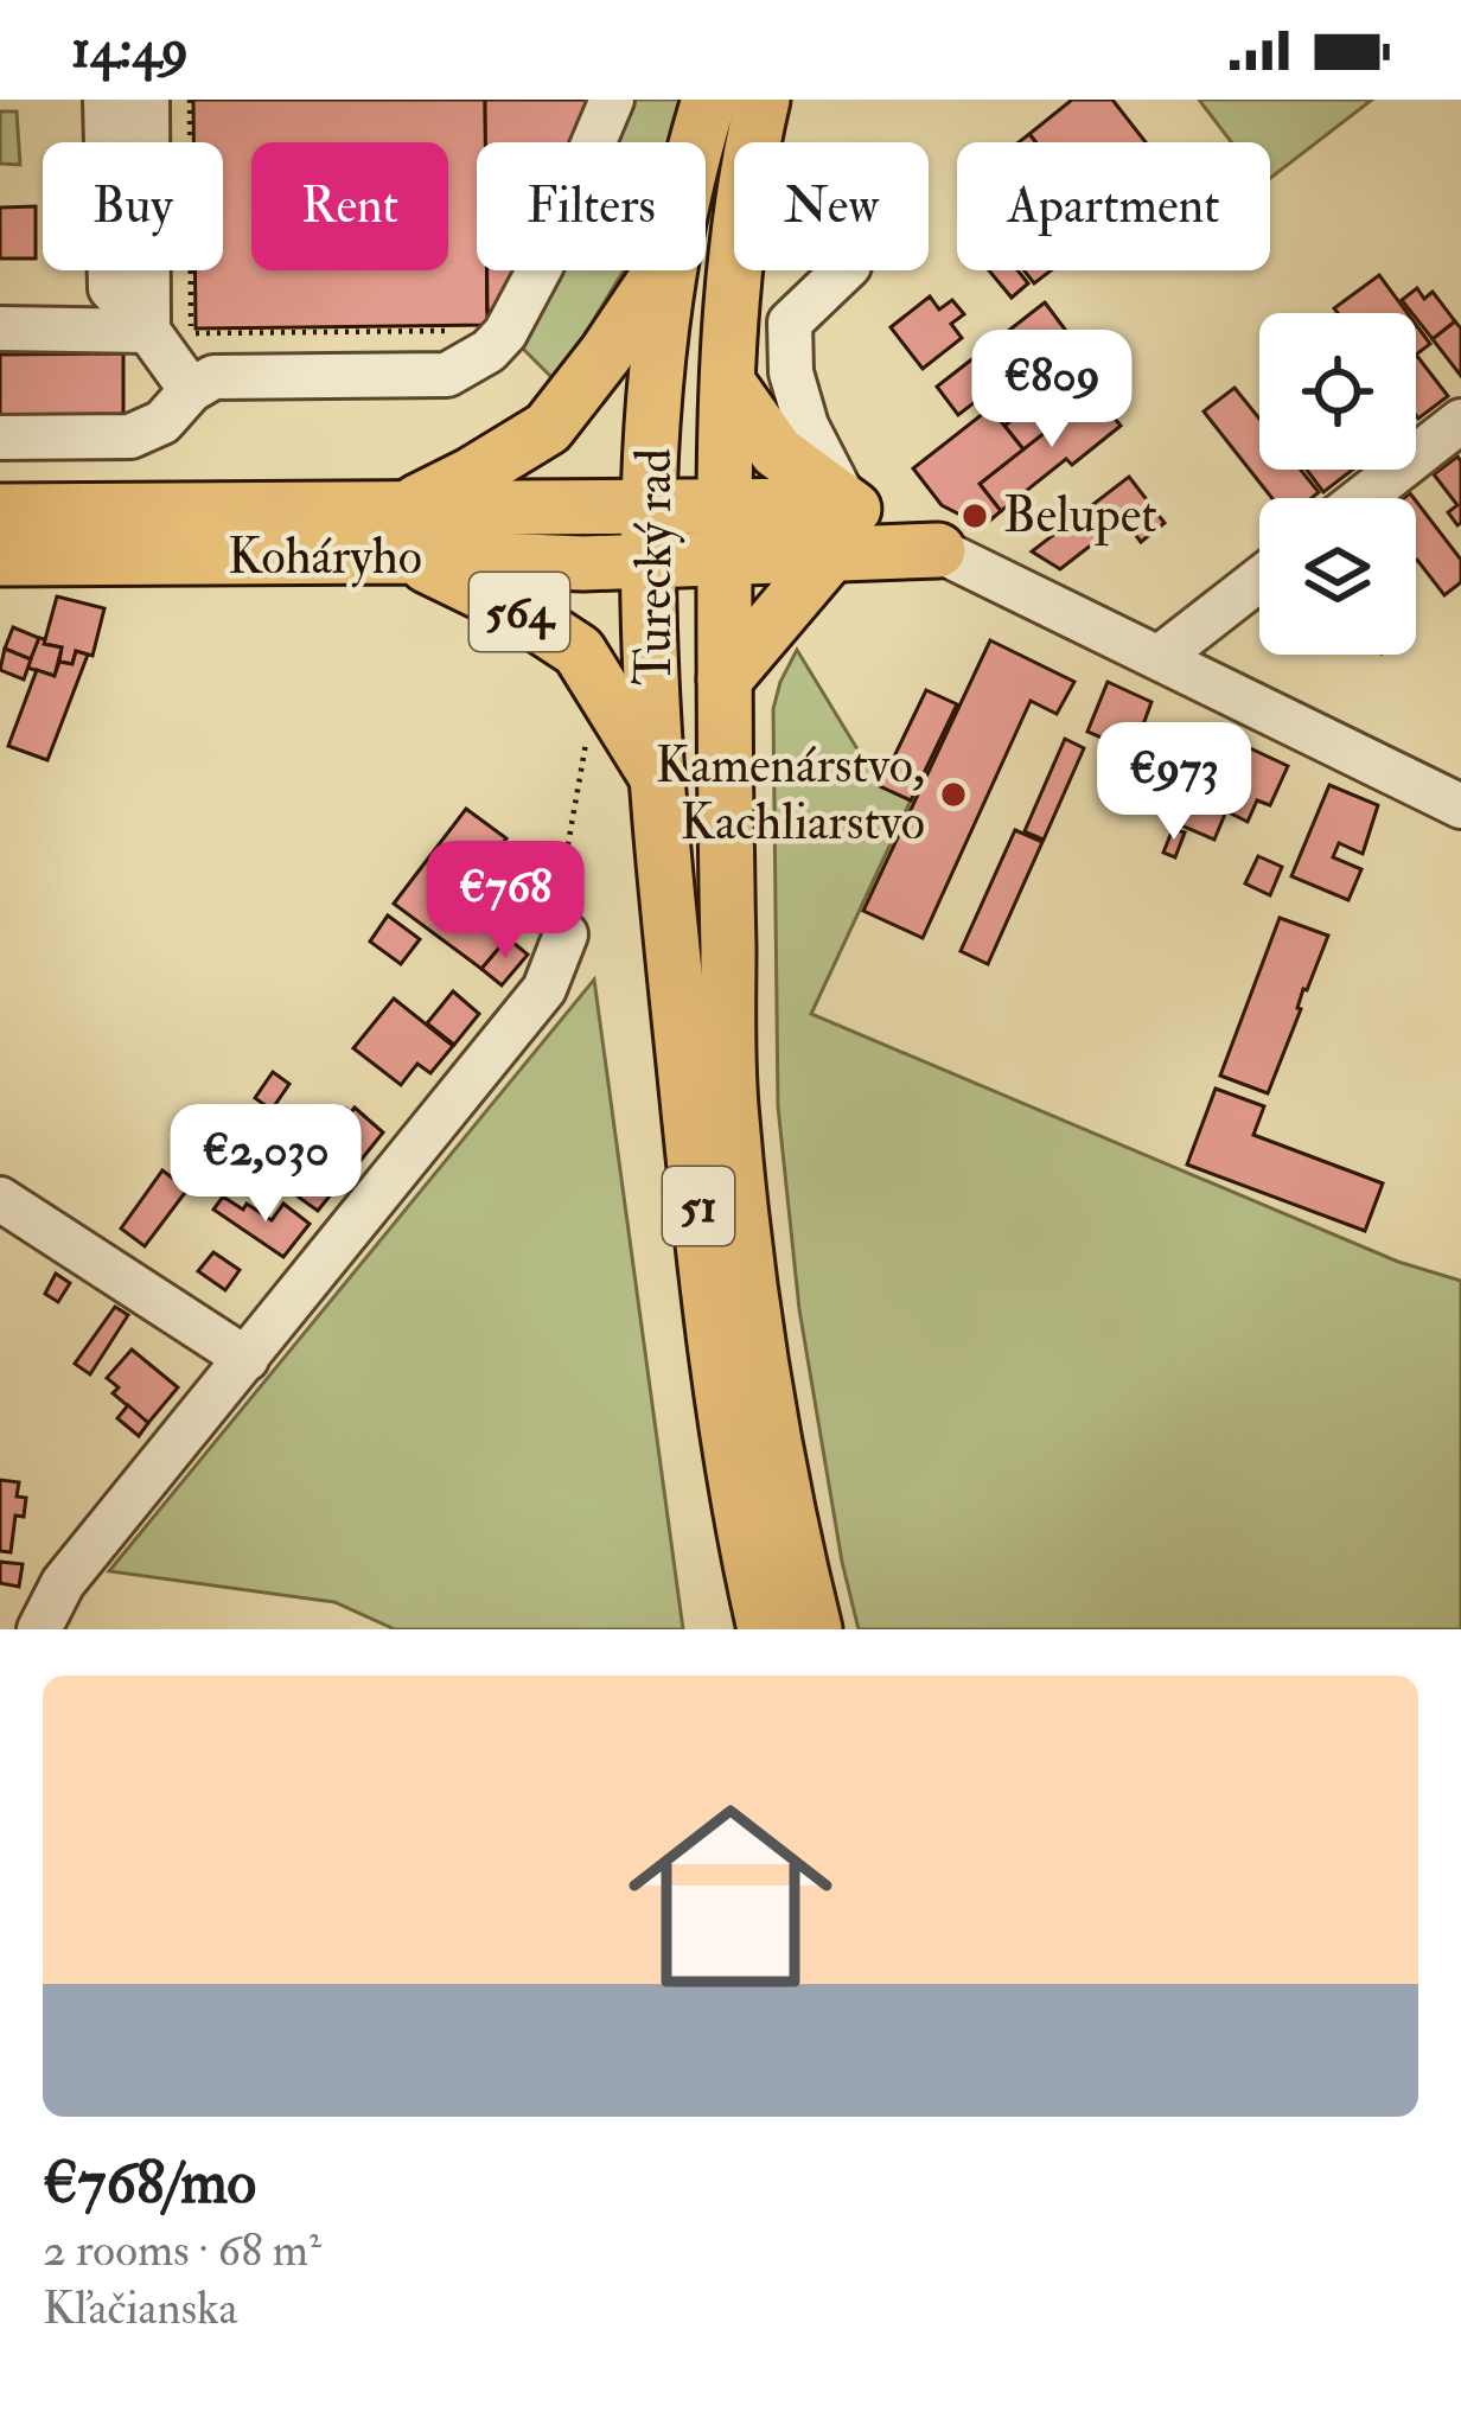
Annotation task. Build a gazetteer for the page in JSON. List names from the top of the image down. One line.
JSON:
{"streets":{"main road":["Koháryho","Turecký rad","564","51"]},"crossings":[["Koháryho","Turecký rad"],["Koháryho","564"],["Turecký rad","564"]],"places":["Belupet","Kamenárstvo, Kachliarstvo"],"page":{"status":"14:49","chip":["Buy","Rent","Filters","New","Apartment"],"price":["€809","€973","€768","€2,030"],"list":[{"name":"€768/mo","note":"2 rooms · 68 m² · Kľačianska"}]}}
